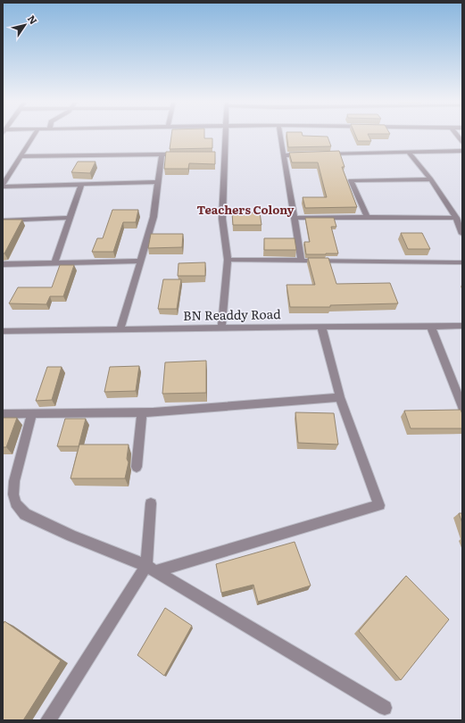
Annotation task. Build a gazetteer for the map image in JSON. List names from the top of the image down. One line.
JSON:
{"streets":{"street":["BN Readdy Road"]},"districts":["Teachers Colony"],"north":"top right"}
